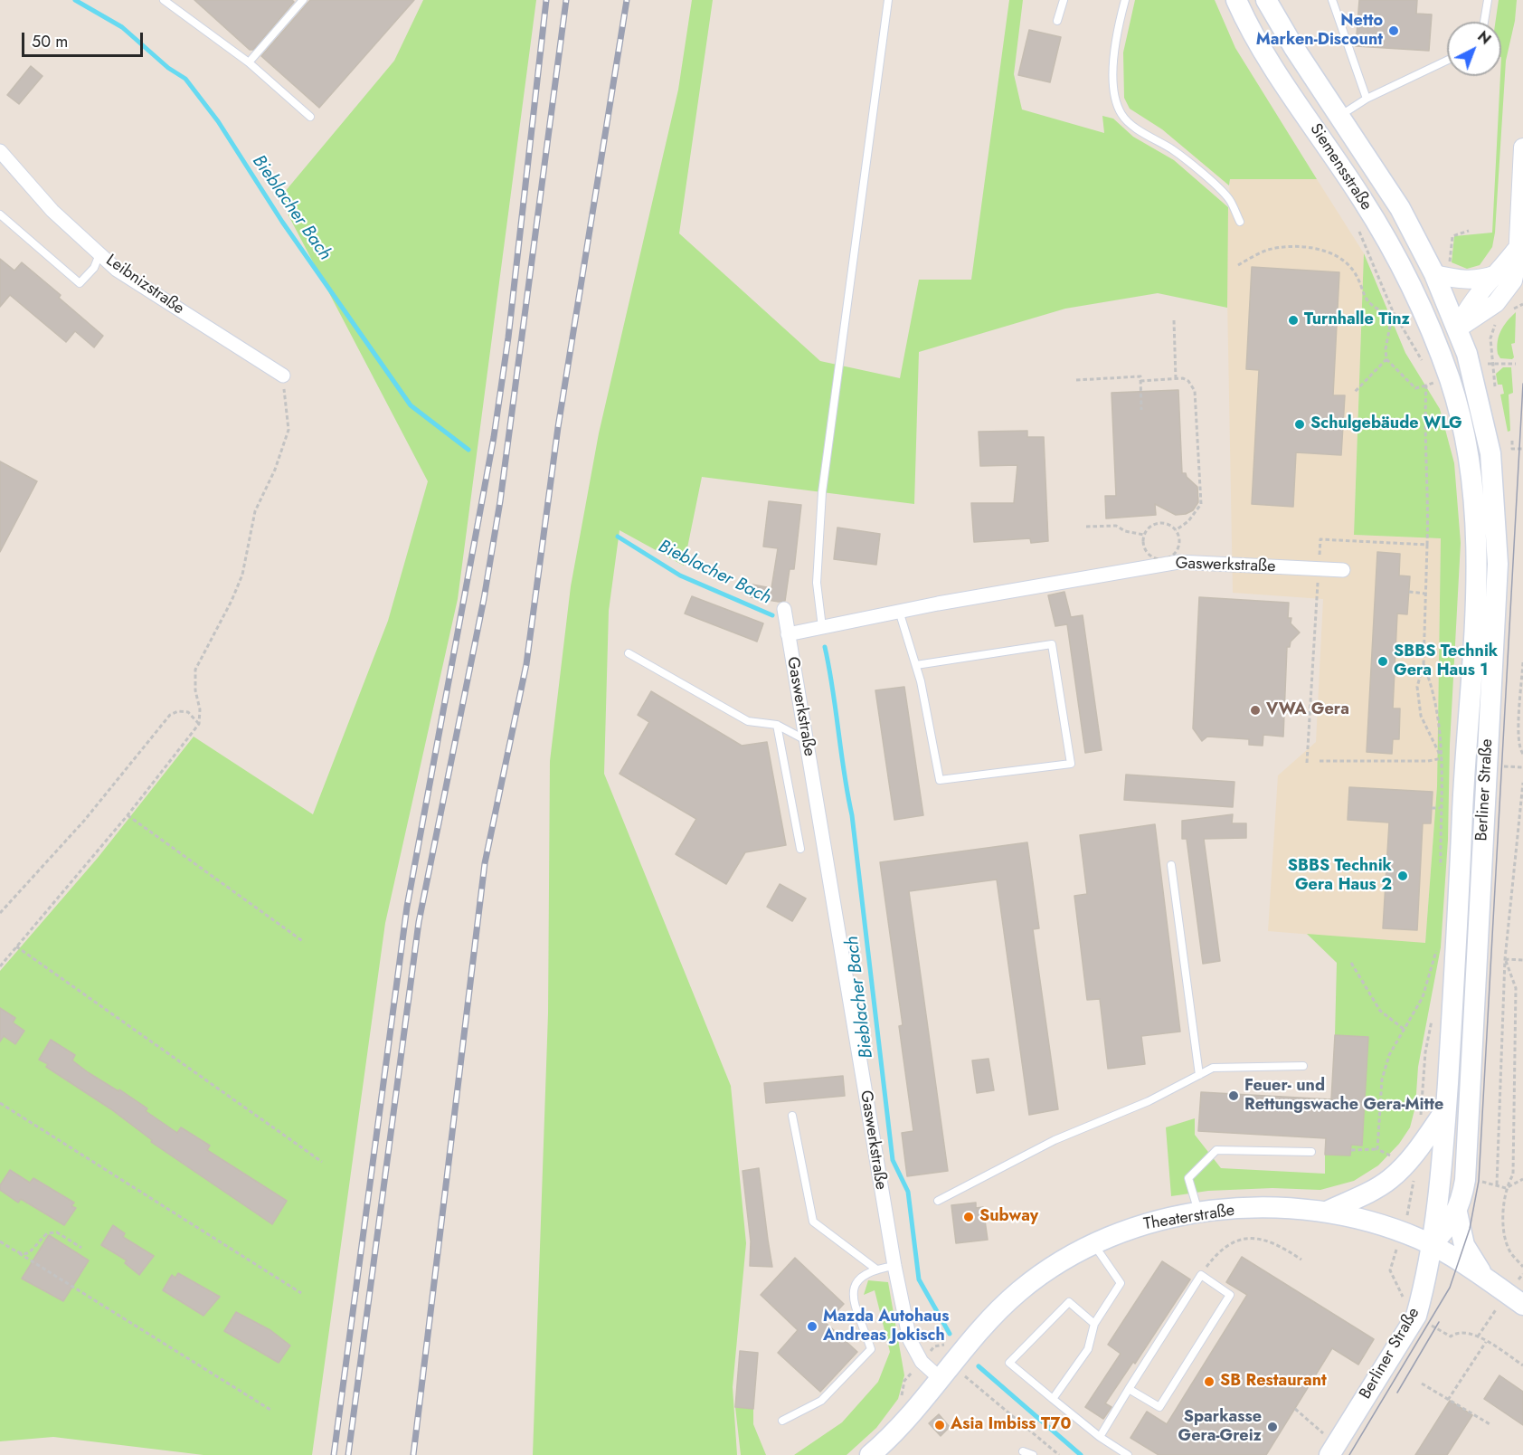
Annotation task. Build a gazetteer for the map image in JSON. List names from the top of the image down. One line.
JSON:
{"streets":{"main road":["Siemensstraße","Berliner Straße","Theaterstraße"],"street":["Leibnizstraße","Gaswerkstraße"]},"crossings":[["Siemensstraße","Berliner Straße"],["Gaswerkstraße","Theaterstraße"],["Berliner Straße","Theaterstraße"]],"water":["Bieblacher Bach"],"places":["Netto Marken-Discount","Turnhalle Tinz","Schulgebäude WLG","SBBS Technik Gera Haus 1","VWA Gera","SBBS Technik Gera Haus 2","Feuer- und Rettungswache Gera-Mitte","Subway","Mazda Autohaus Andreas Jokisch","SB Restaurant","Asia Imbiss T70","Sparkasse Gera-Greiz"],"scale_bar":"50 m","north":"top right"}
